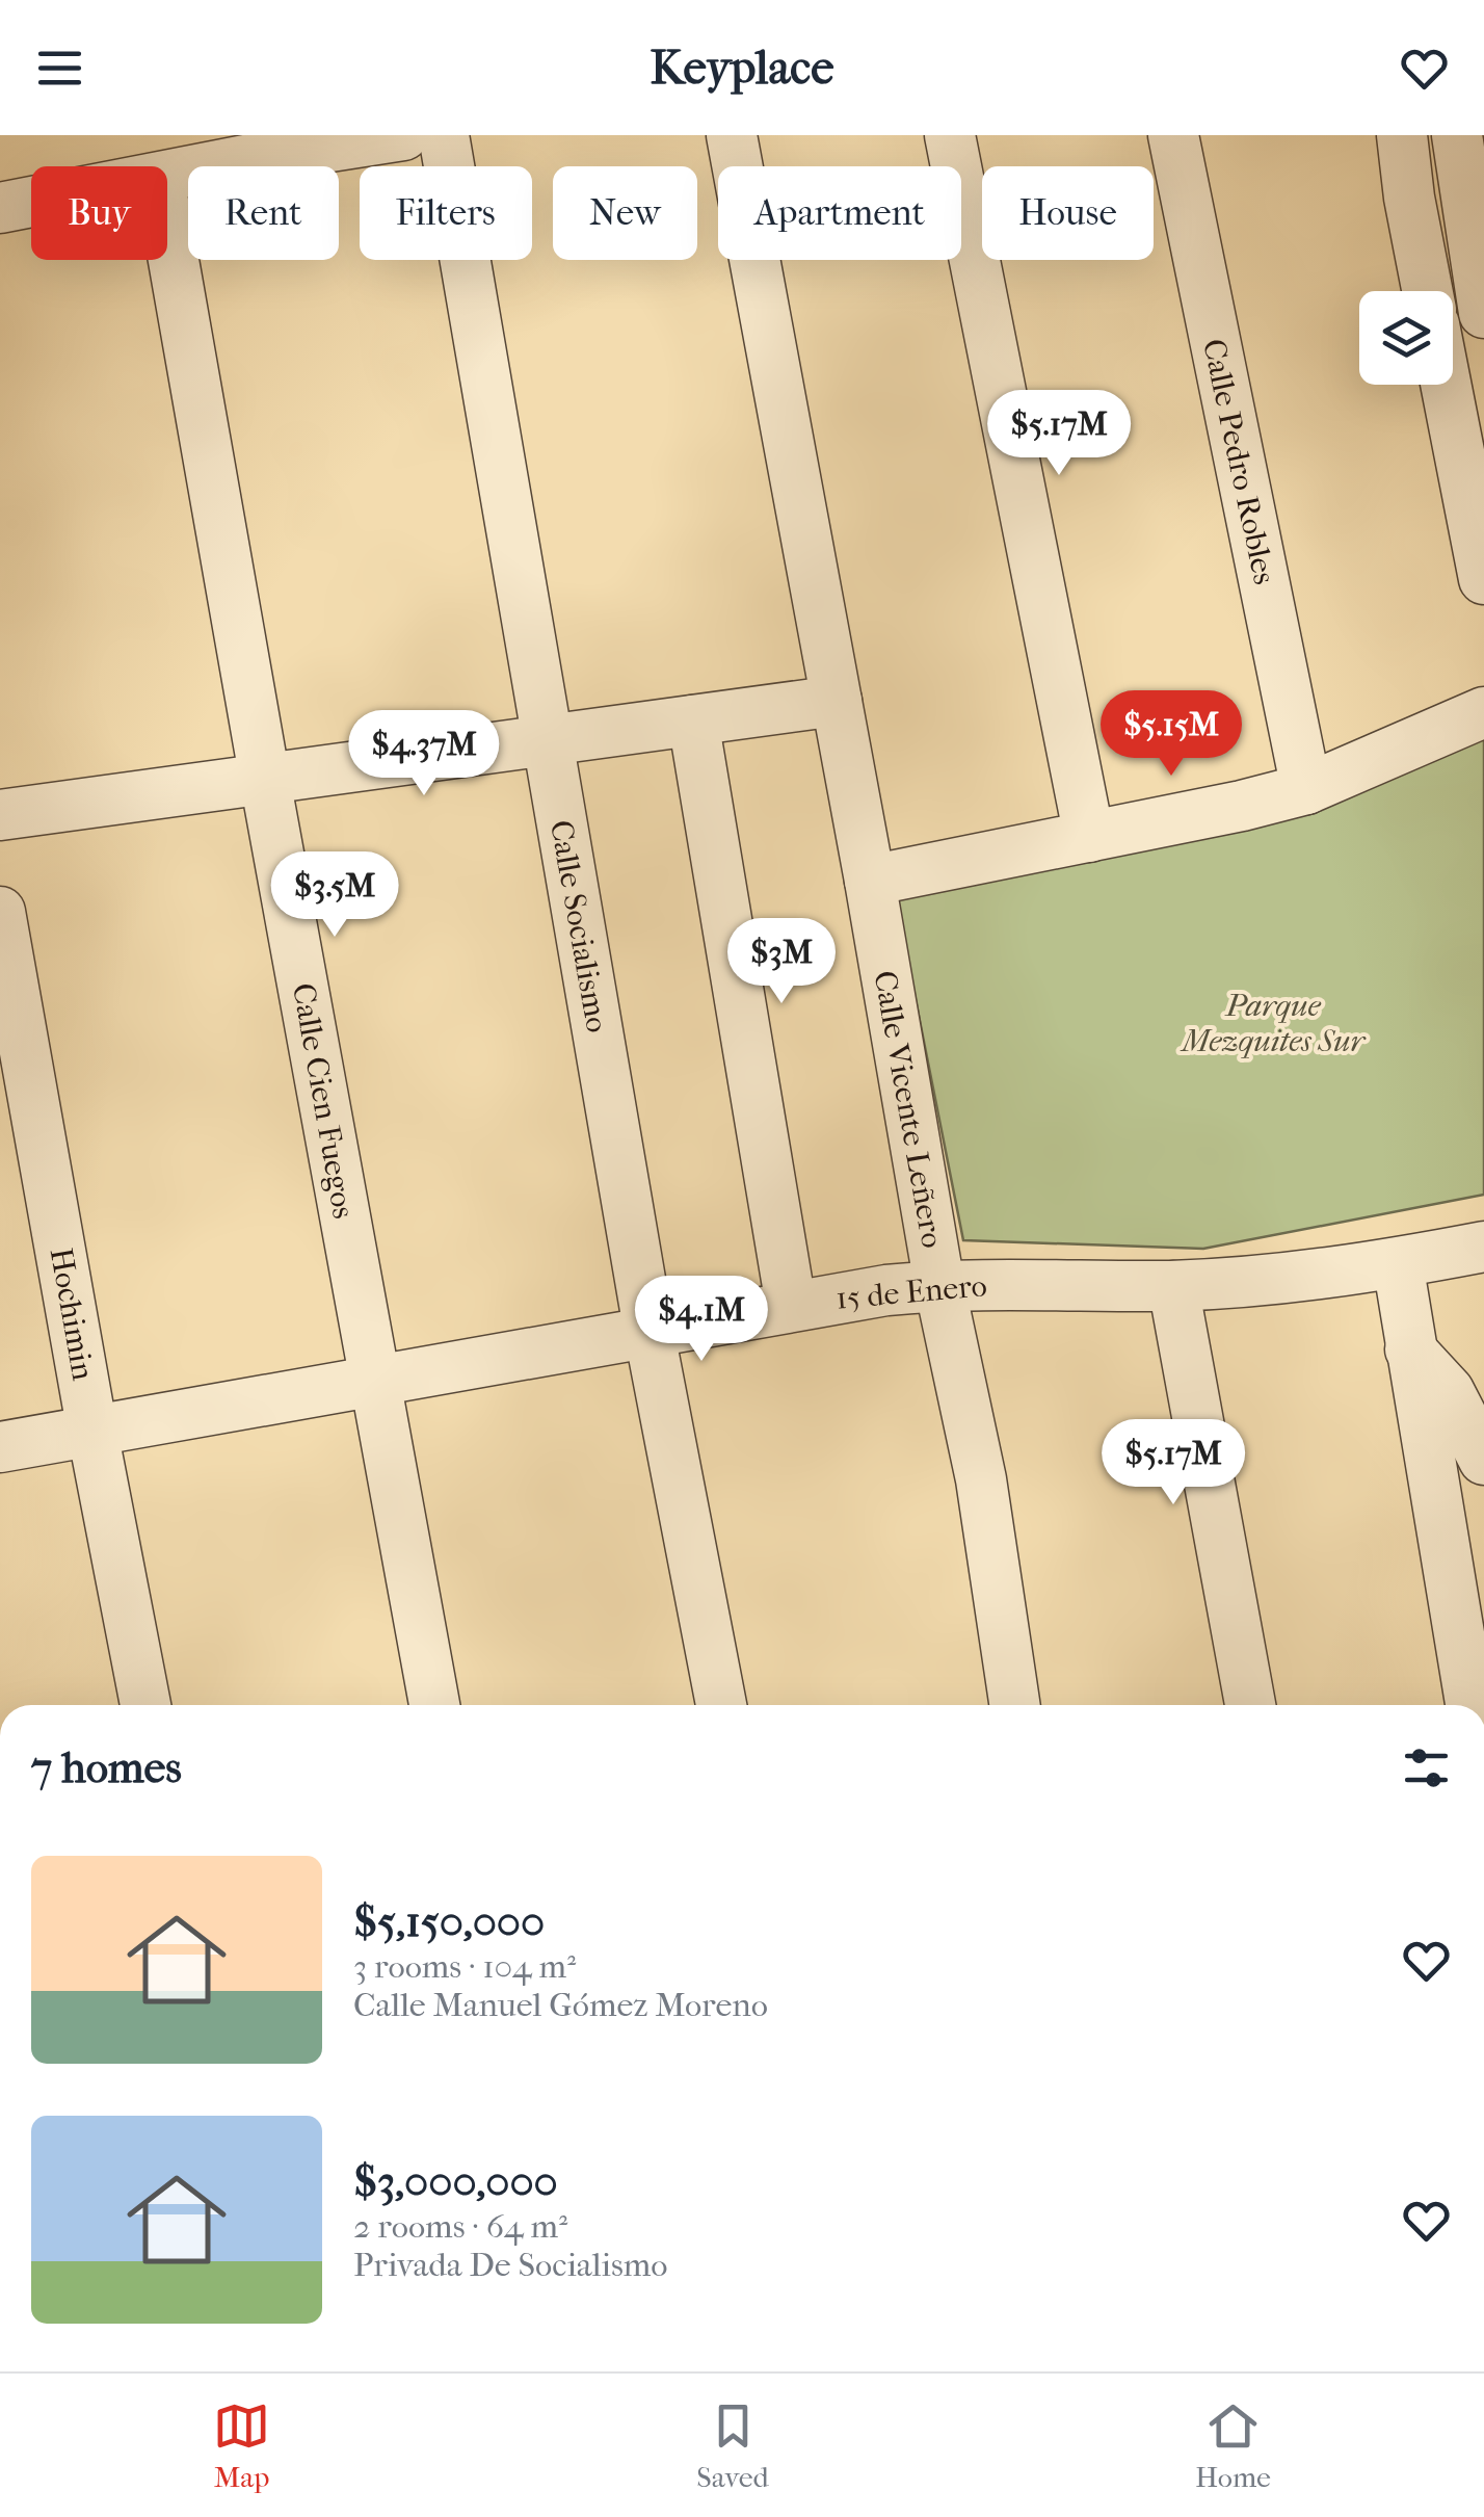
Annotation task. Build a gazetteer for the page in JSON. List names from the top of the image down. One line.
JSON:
{"streets":{"street":["Calle Pedro Robles","Calle Socialismo","Calle Cien Fuegos","Calle Vicente Leñero","15 de Enero","Hochimin"]},"crossings":[["Calle Socialismo","15 de Enero"],["Calle Cien Fuegos","15 de Enero"],["Calle Vicente Leñero","15 de Enero"],["15 de Enero","Hochimin"]],"parks":["Parque Mezquites Sur"],"page":{"header":"Keyplace","chip":["Buy","Rent","Filters","New","Apartment","House"],"price":["$5.17M","$5.15M","$4.37M","$3.5M","$3M","$4.1M","$5.17M"],"heading":"7 homes","list":[{"name":"$5,150,000","note":"3 rooms · 104 m² · Calle Manuel Gómez Moreno"},{"name":"$3,000,000","note":"2 rooms · 64 m² · Privada De Socialismo"}],"tabs":["Map","Saved","Home"]}}
